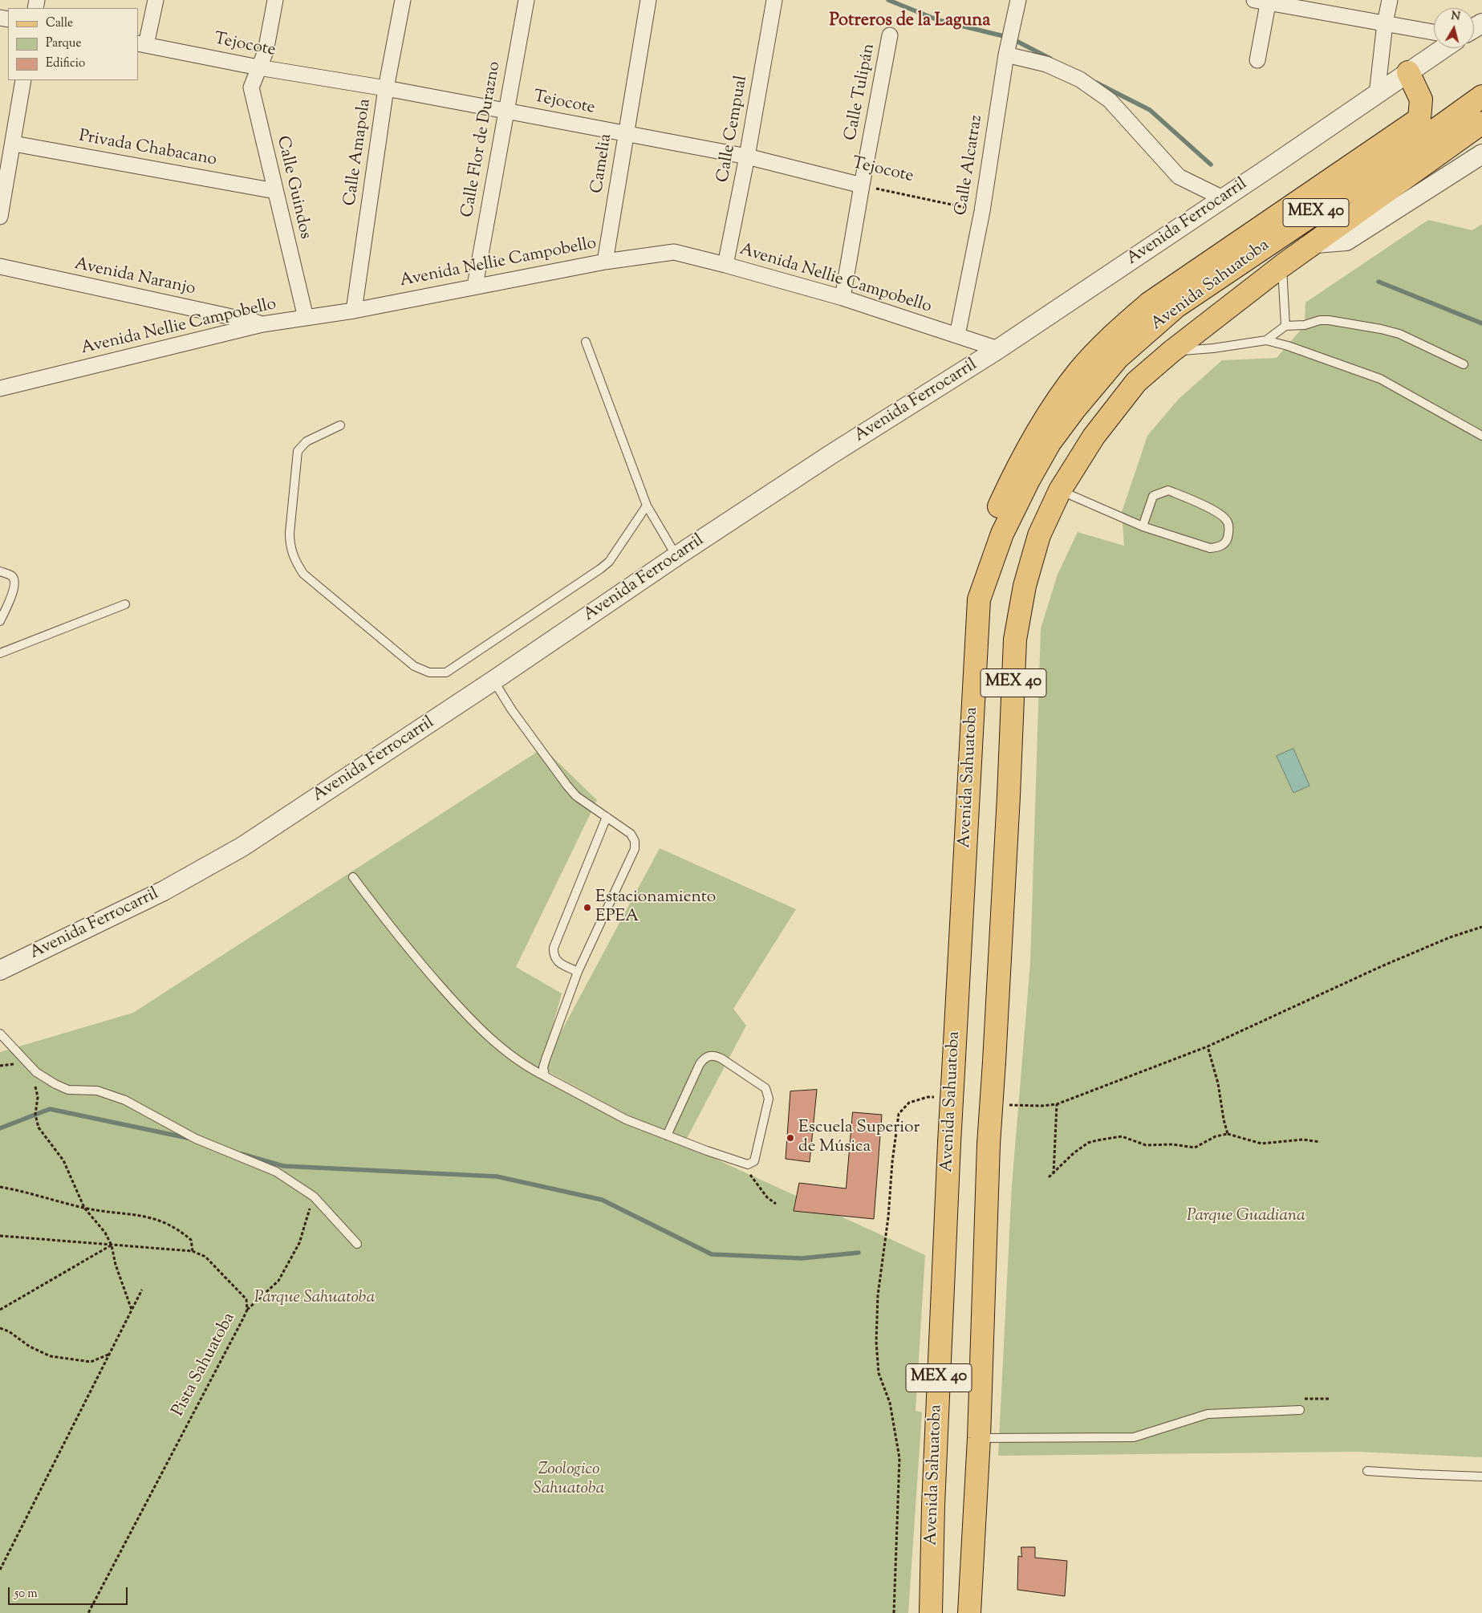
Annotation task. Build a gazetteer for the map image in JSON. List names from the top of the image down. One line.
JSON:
{"streets":{"main road":["MEX 40","Avenida Sahuatoba"],"street":["Tejocote","Calle Tulipán","Calle Cempual","Calle Flor de Durazno","Privada Chabacano","Calle Amapola","Camelia","Calle Alcatraz","Calle Guindos","Avenida Ferrocarril","Avenida Nellie Campobello","Avenida Naranjo"],"path":["Pista Sahuatoba"]},"crossings":[["Tejocote","Calle Tulipán"],["Tejocote","Calle Cempual"],["Tejocote","Calle Flor de Durazno"],["Tejocote","Calle Amapola"],["Tejocote","Camelia"],["Tejocote","Calle Alcatraz"],["Tejocote","Calle Guindos"],["Calle Tulipán","Avenida Nellie Campobello"],["Calle Cempual","Avenida Nellie Campobello"],["Calle Flor de Durazno","Avenida Nellie Campobello"],["Privada Chabacano","Calle Guindos"],["Calle Amapola","Avenida Nellie Campobello"],["Camelia","Avenida Nellie Campobello"],["Calle Alcatraz","Avenida Nellie Campobello"],["Calle Guindos","Avenida Nellie Campobello"],["Avenida Ferrocarril","Avenida Nellie Campobello"],["Avenida Nellie Campobello","Avenida Naranjo"]],"districts":["Potreros de la Laguna"],"parks":["Parque Guadiana","Parque Sahuatoba","Zoologico Sahuatoba"],"places":["Estacionamiento EPEA","Escuela Superior de Música"],"legend":["Calle","Parque","Edificio"],"scale_bar":"50 m","north":"top"}
